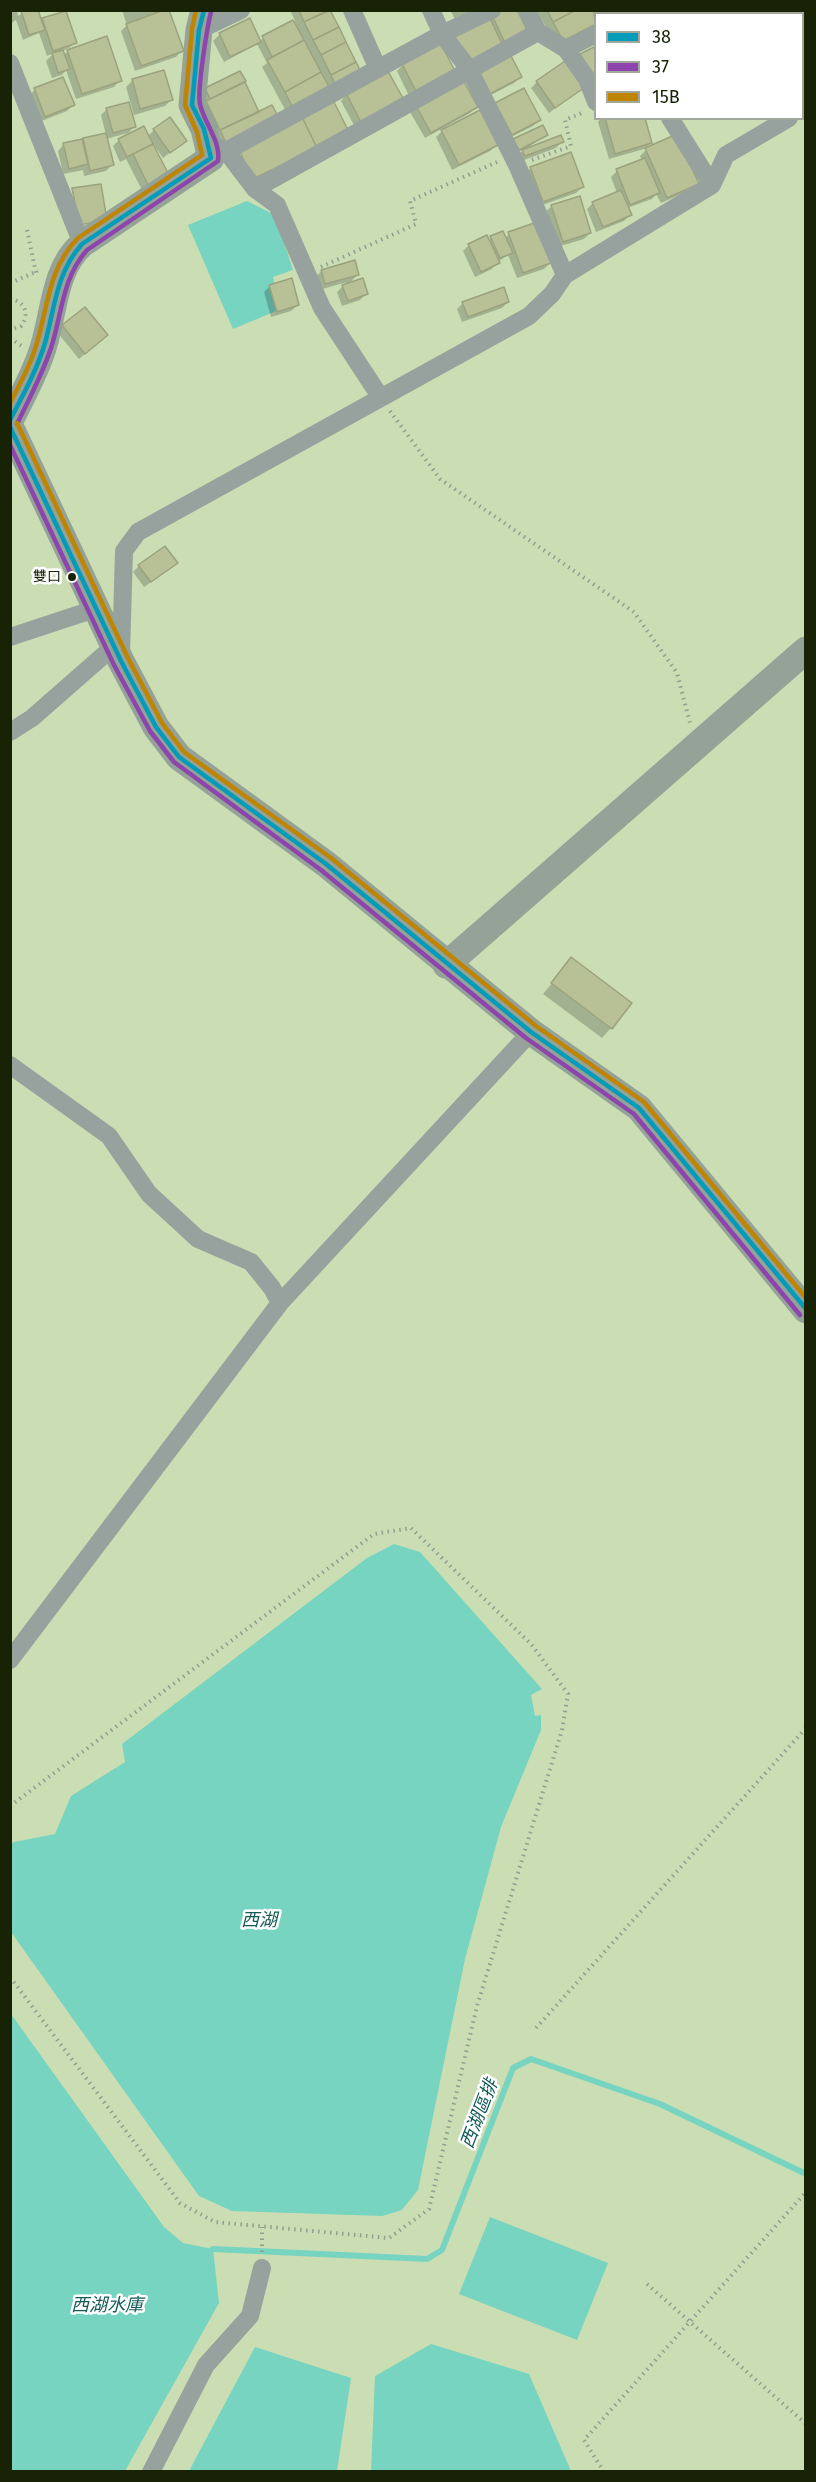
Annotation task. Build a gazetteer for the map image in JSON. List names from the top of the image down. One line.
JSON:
{"water":["西湖","西湖區排","西湖水庫"],"places":["雙口"],"lines":["transit line 38","transit line 15B","transit line 37"],"legend":["38","37","15B"]}
